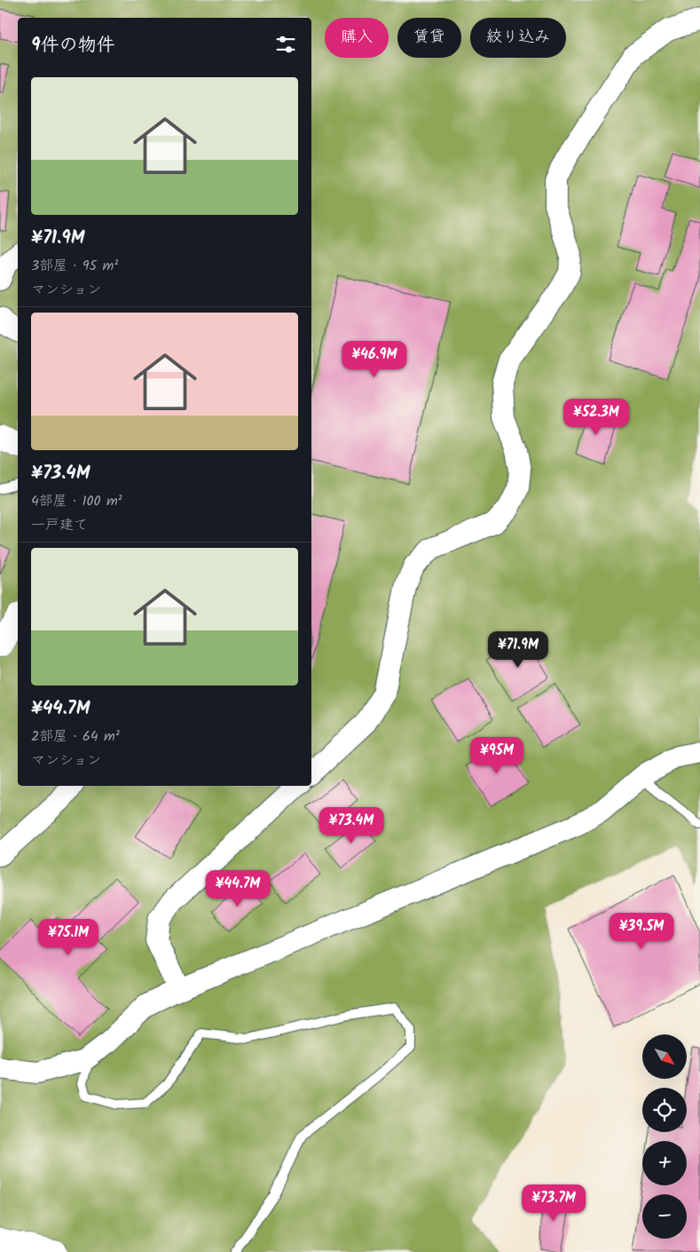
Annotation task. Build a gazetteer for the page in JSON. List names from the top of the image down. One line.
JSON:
{"north":"bottom right","page":{"chip":["購入","賃貸","絞り込み"],"heading":"9件の物件","list":[{"name":"¥71.9M","note":"3部屋 · 95 m² · マンション"},{"name":"¥73.4M","note":"4部屋 · 100 m² · 一戸建て"},{"name":"¥44.7M","note":"2部屋 · 64 m² · マンション"}],"price":["¥46.9M","¥52.3M","¥71.9M","¥95M","¥73.4M","¥44.7M","¥39.5M","¥75.1M","¥73.7M"],"map_buttons":["+","−"]}}
